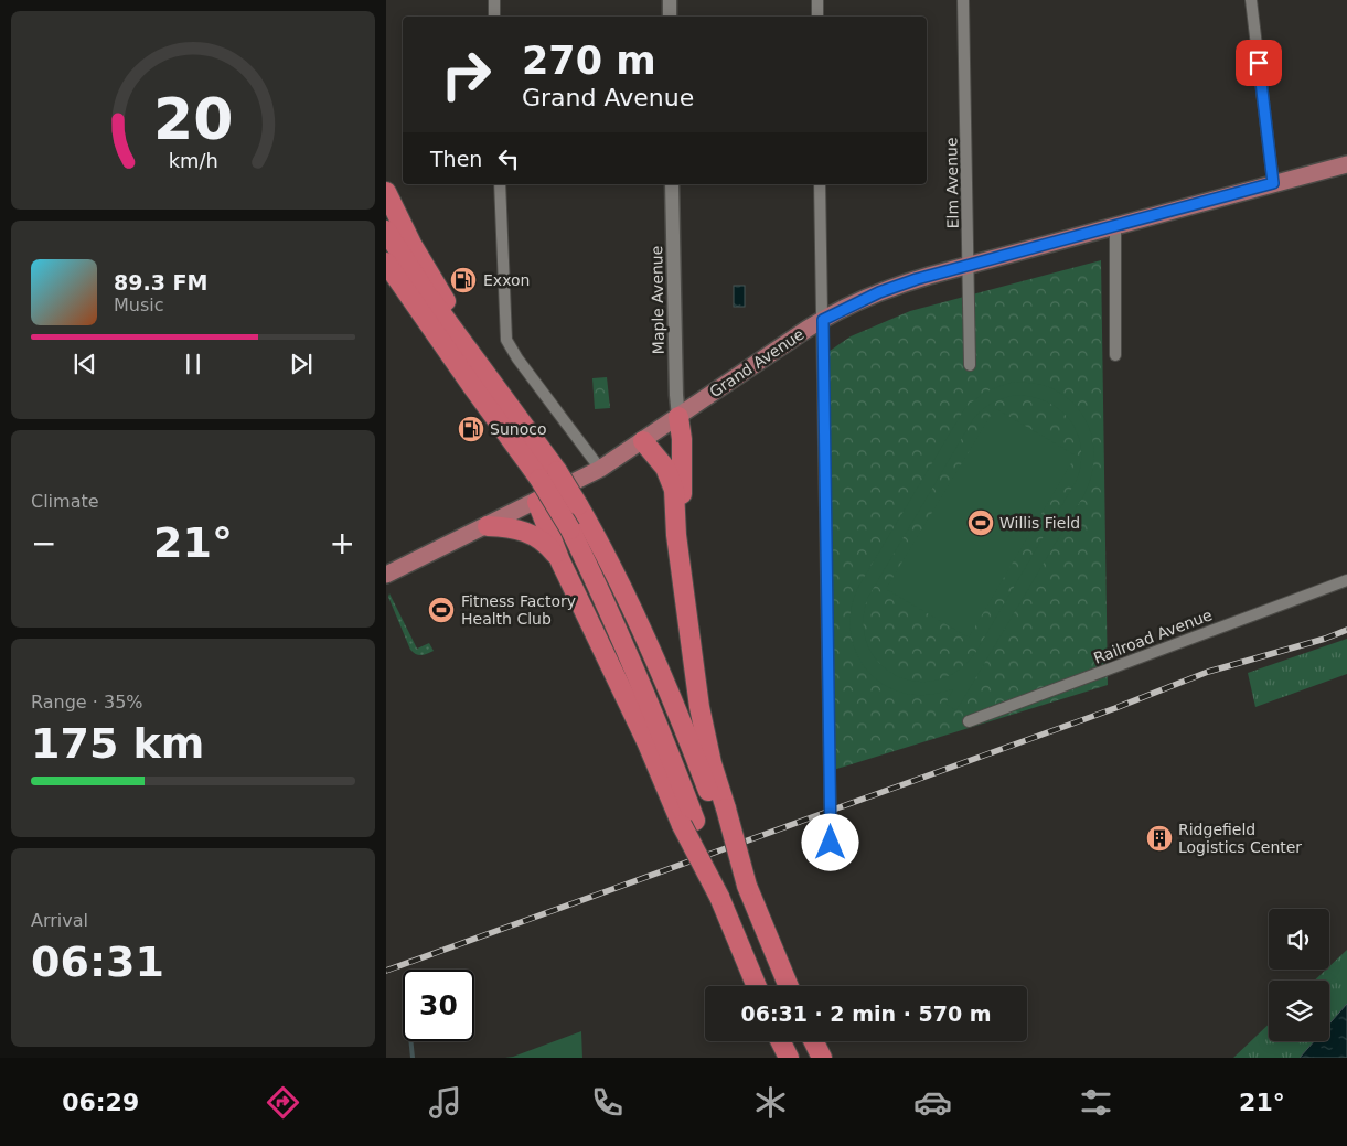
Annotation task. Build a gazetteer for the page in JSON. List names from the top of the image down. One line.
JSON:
{"streets":{"main road":["Grand Avenue"],"street":["Elm Avenue","Maple Avenue","Railroad Avenue"]},"crossings":[["Elm Avenue","Grand Avenue"],["Maple Avenue","Grand Avenue"]],"places":{"fuel station":["Exxon","Sunoco"],"sports":["Willis Field","Fitness Factory Health Club"],"building":["Ridgefield Logistics Center"]},"page":{"turn":["270 m","Grand Avenue"],"then":"Then","song":["89.3 FM","Music"],"tile":["Climate",["Range · 35%","175 km"],["Arrival","06:31"]],"heat":["−","21°","+"],"limit":"30","trip":"06:31 · 2 min · 570 m","tabs":["06:29","21°"],"gauge":["20","km/h"]}}
